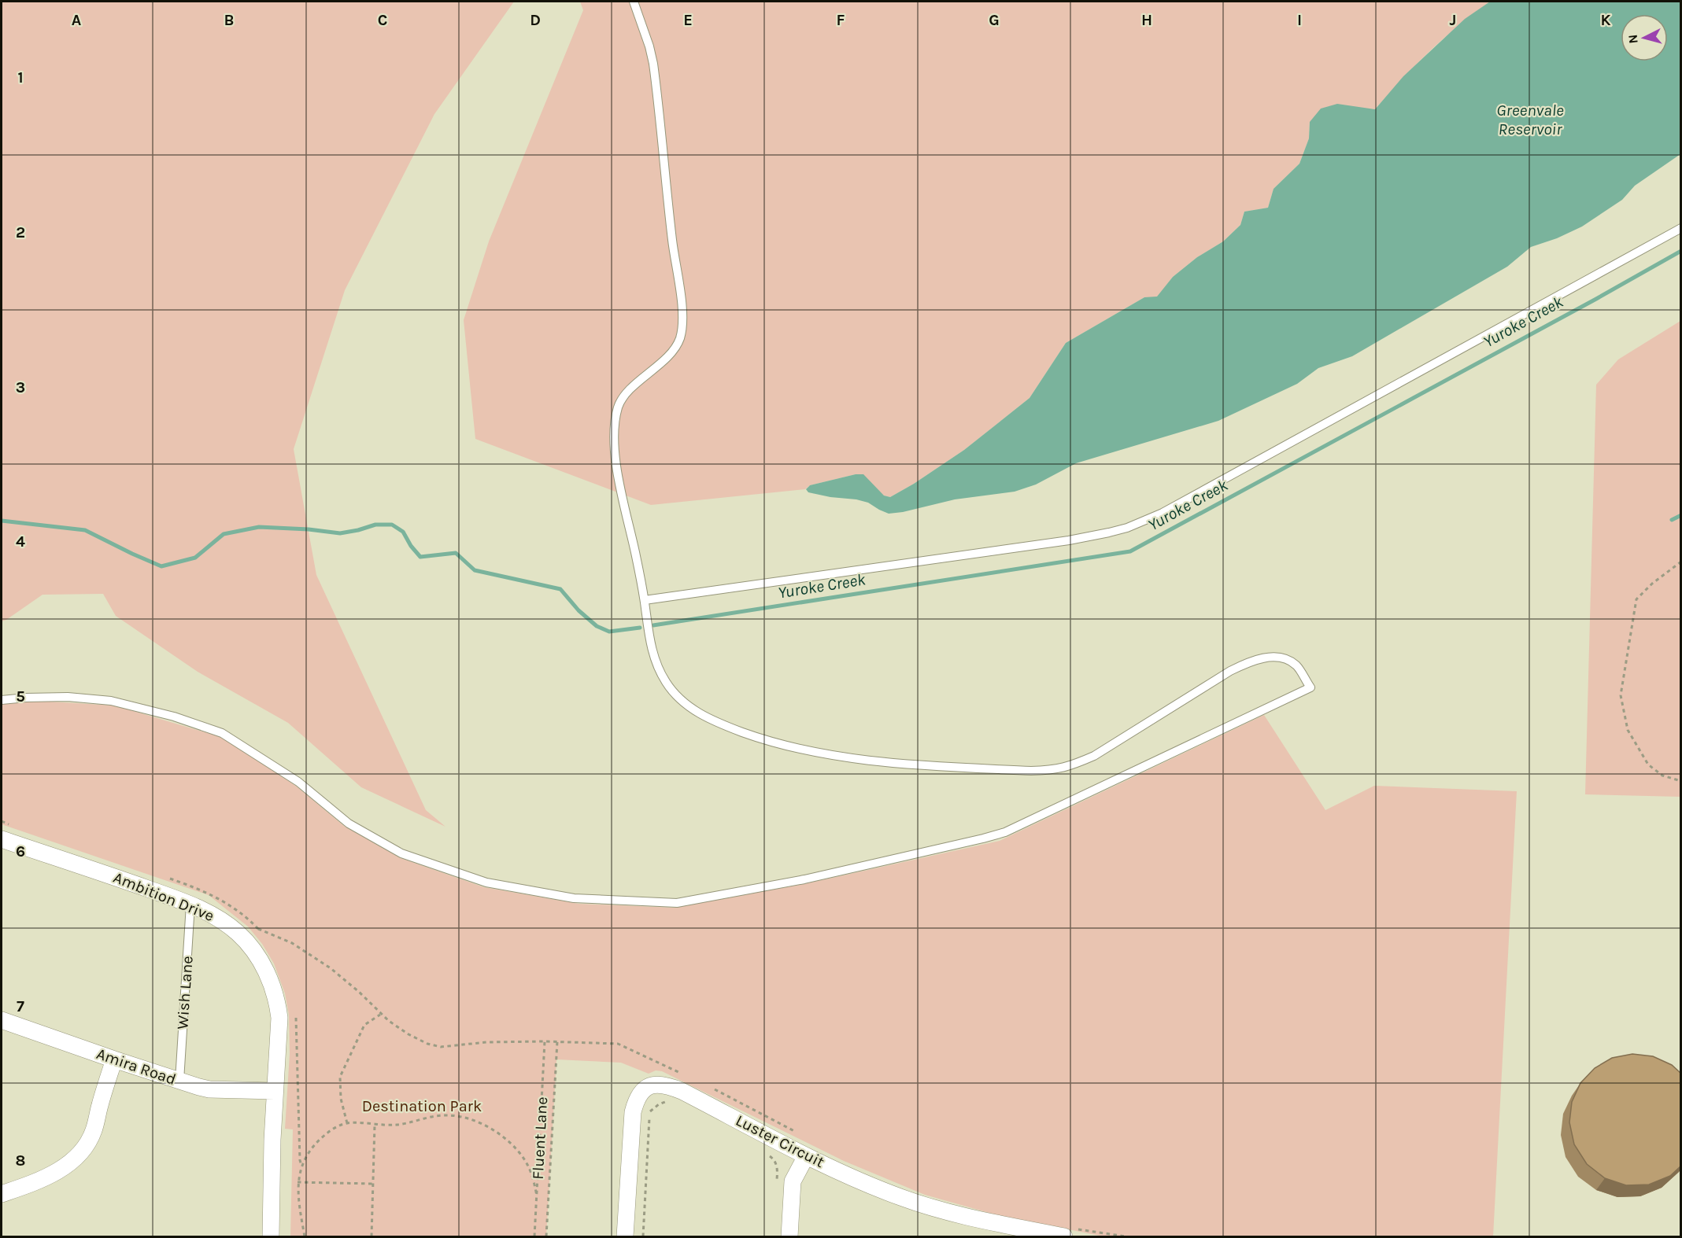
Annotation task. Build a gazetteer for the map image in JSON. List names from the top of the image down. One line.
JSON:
{"streets":{"street":["Ambition Drive","Amira Road","Luster Circuit"],"lane":["Wish Lane"],"path":["Fluent Lane"]},"crossings":[["Ambition Drive","Wish Lane"],["Ambition Drive","Amira Road"],["Wish Lane","Amira Road"]],"water":["Greenvale Reservoir","Yuroke Creek"],"parks":["Destination Park"],"north":"left","grid":{"columns":["A","B","C","D","E","F","G","H","I","J","K"],"rows":["1","2","3","4","5","6","7","8"]}}
